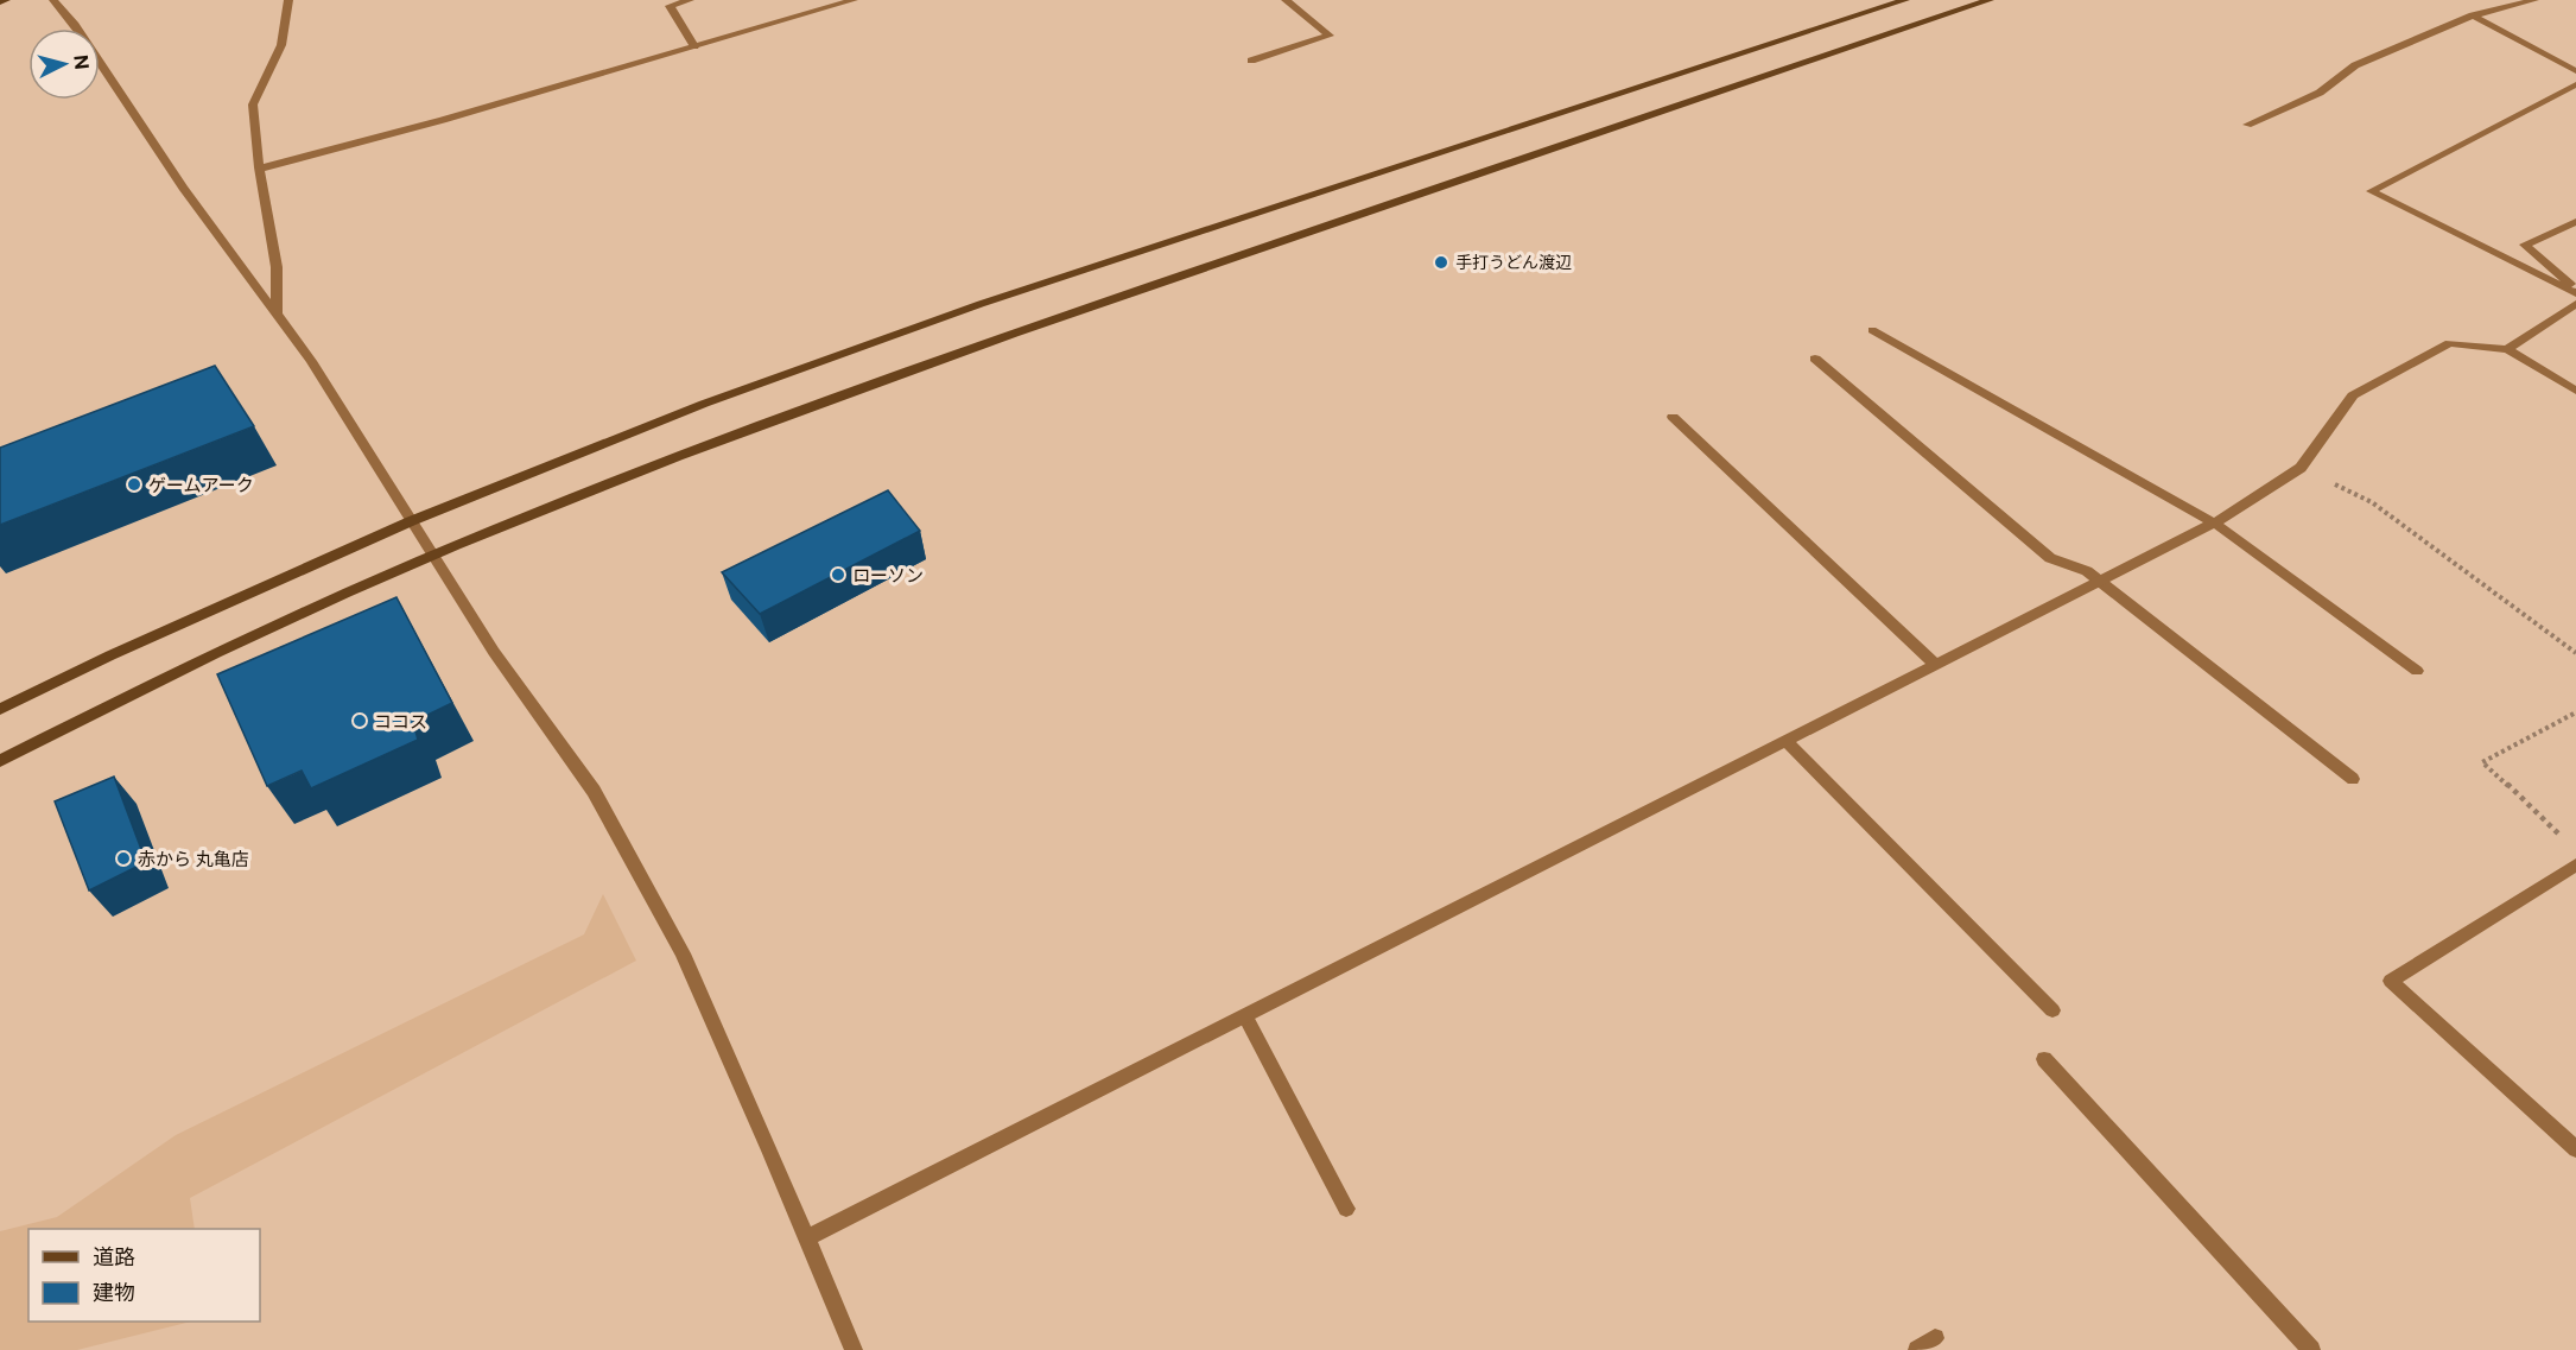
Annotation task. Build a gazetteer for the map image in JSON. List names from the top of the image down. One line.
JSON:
{"places":["手打うどん渡辺","ゲームアーク","ローソン","ココス","赤から 丸亀店"],"legend":["道路","建物"],"north":"right"}
